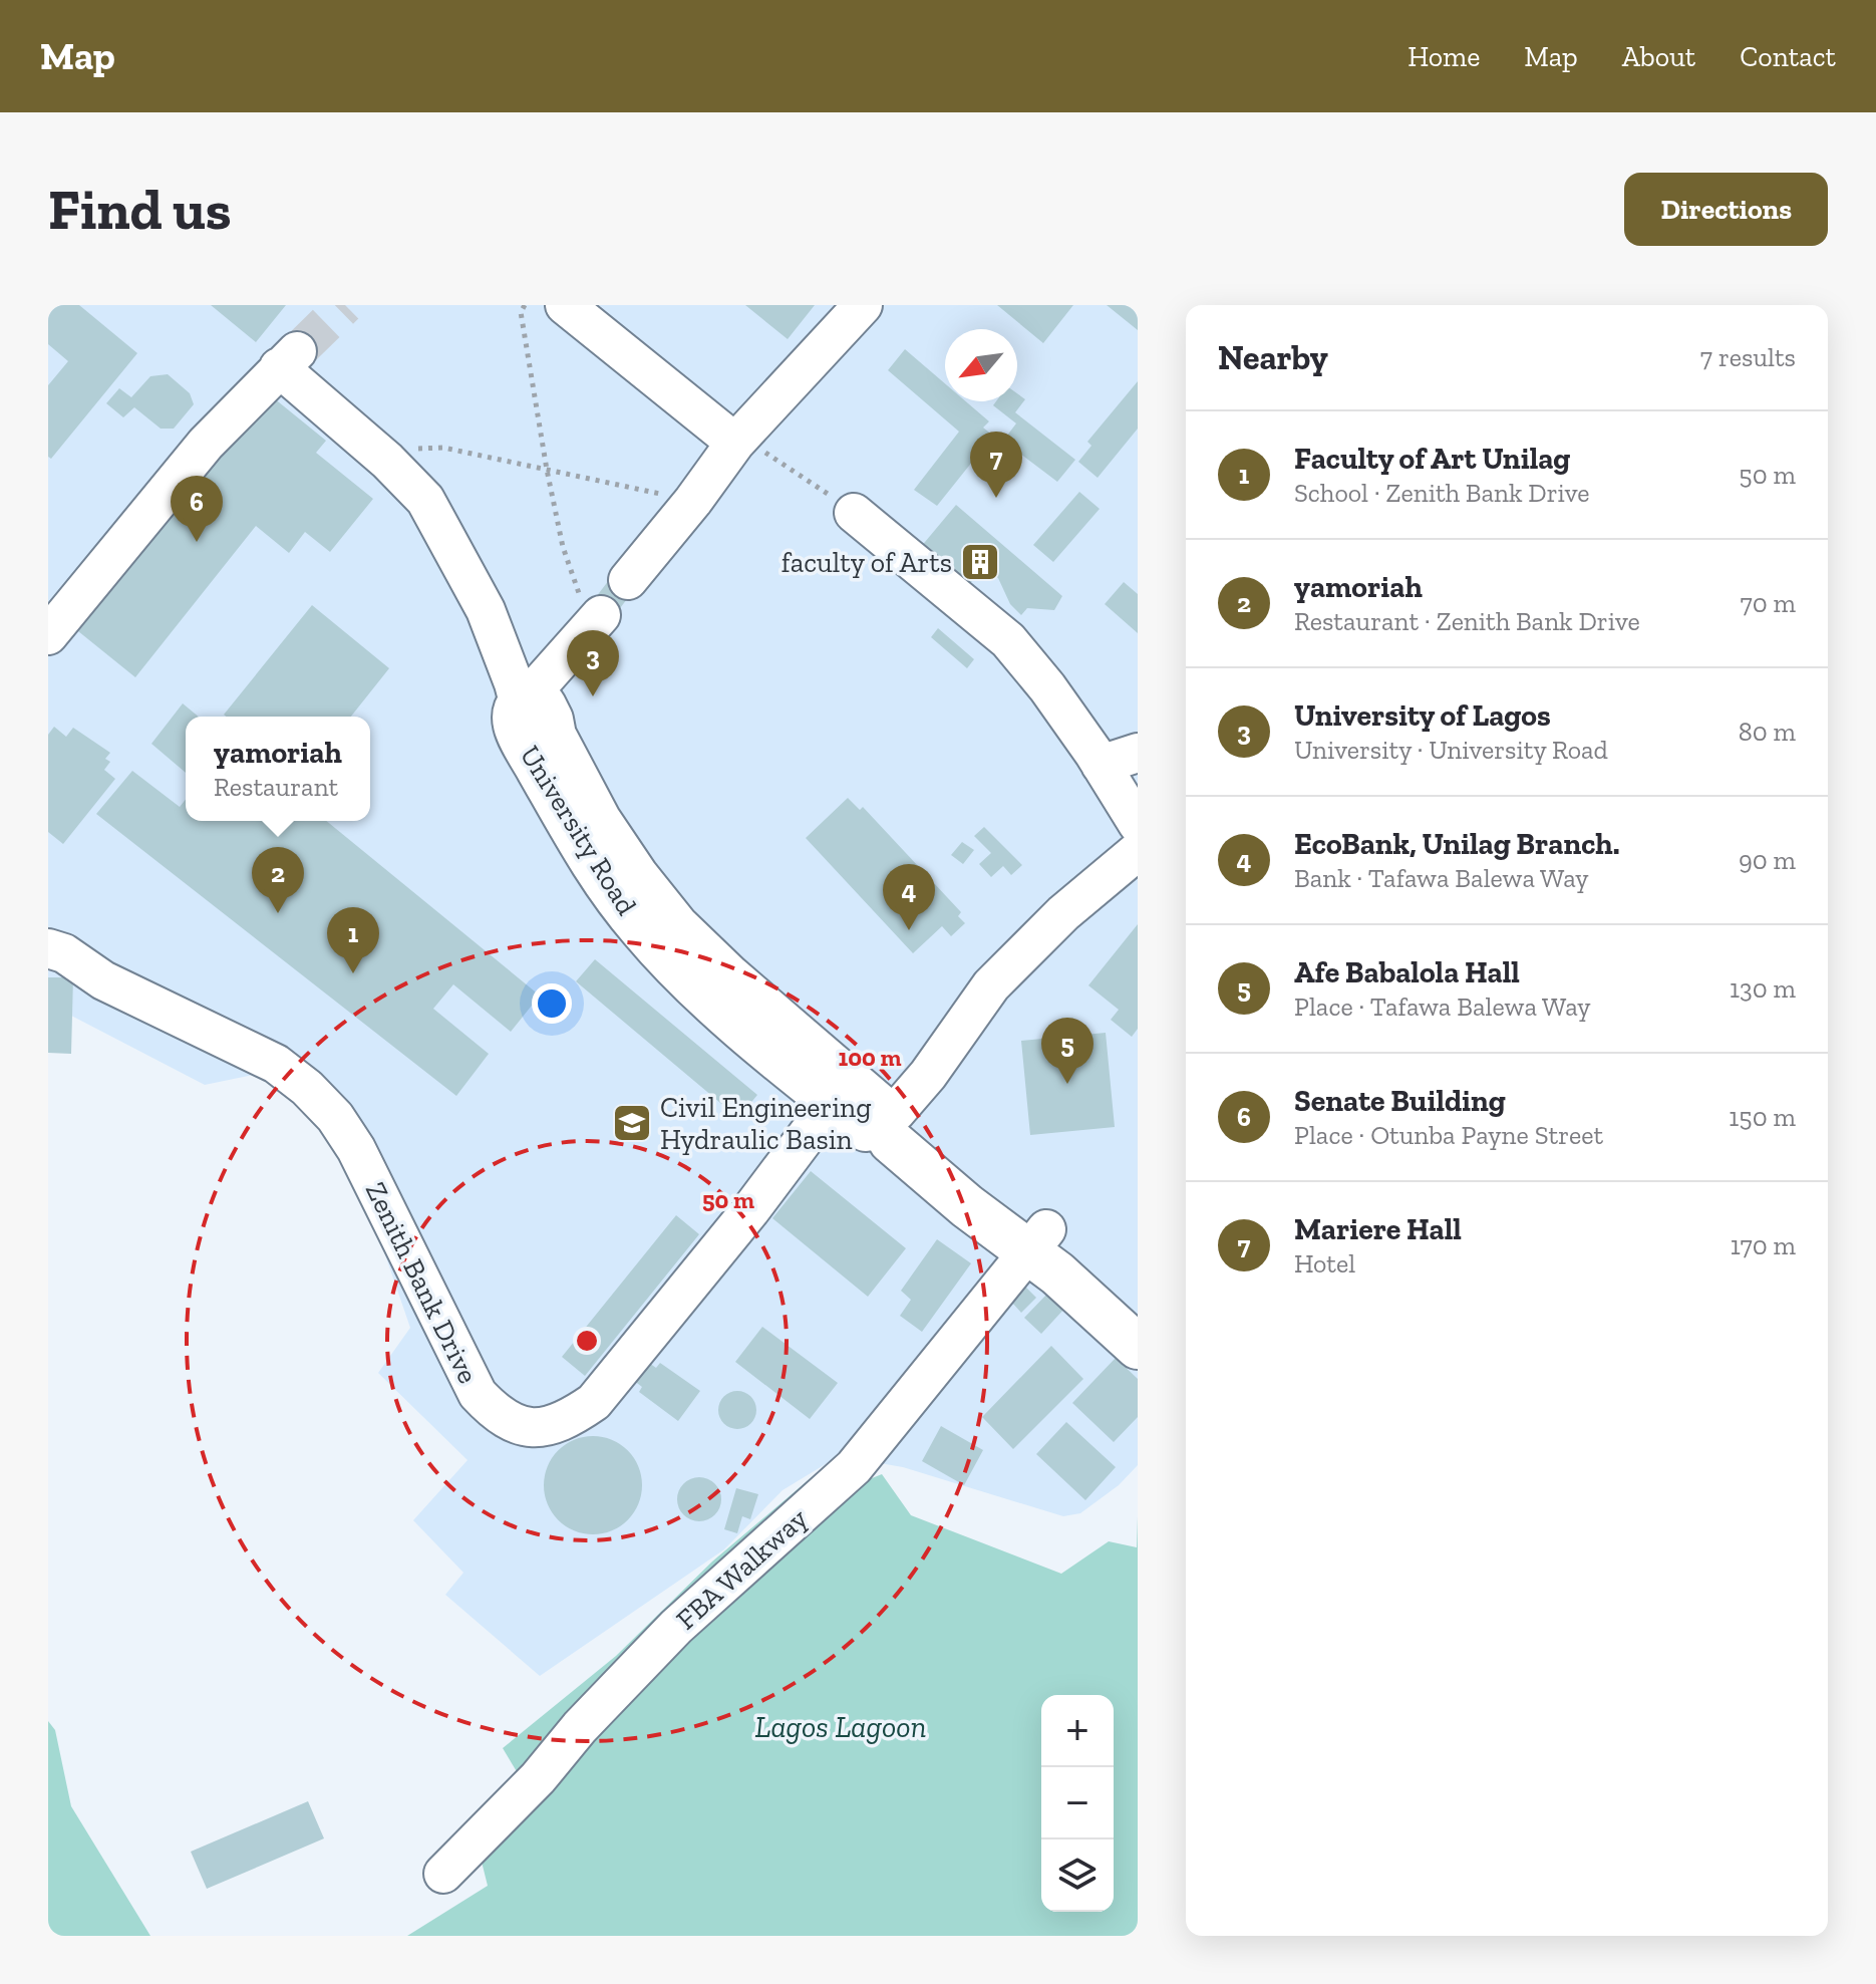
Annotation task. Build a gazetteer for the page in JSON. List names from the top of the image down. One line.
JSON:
{"streets":{"main road":["University Road"],"street":["Zenith Bank Drive","FBA Walkway"]},"crossings":[["University Road","Zenith Bank Drive"],["University Road","FBA Walkway"]],"water":["Lagos Lagoon"],"places":{"building":["faculty of Arts"],"school or university":["Civil Engineering Hydraulic Basin"]},"north":"bottom left","page":{"header":"Map","nav":["Home","Map","About","Contact"],"buttons":"Directions","title":"Find us","heading":["Nearby","7 results"],"list":[{"mark":"1","name":"Faculty of Art Unilag","note":"School · Zenith Bank Drive","value":"50 m"},{"mark":"2","name":"yamoriah","note":"Restaurant · Zenith Bank Drive","value":"70 m"},{"mark":"3","name":"University of Lagos","note":"University · University Road","value":"80 m"},{"mark":"4","name":"EcoBank, Unilag Branch.","note":"Bank · Tafawa Balewa Way","value":"90 m"},{"mark":"5","name":"Afe Babalola Hall","note":"Place · Tafawa Balewa Way","value":"130 m"},{"mark":"6","name":"Senate Building","note":"Place · Otunba Payne Street","value":"150 m"},{"mark":"7","name":"Mariere Hall","note":"Hotel","value":"170 m"}],"pins":["7","6","3","2","4","1","5"],"popup":["yamoriah","Restaurant"],"map_buttons":["+","−"]},"rings":["100 m","50 m"]}
